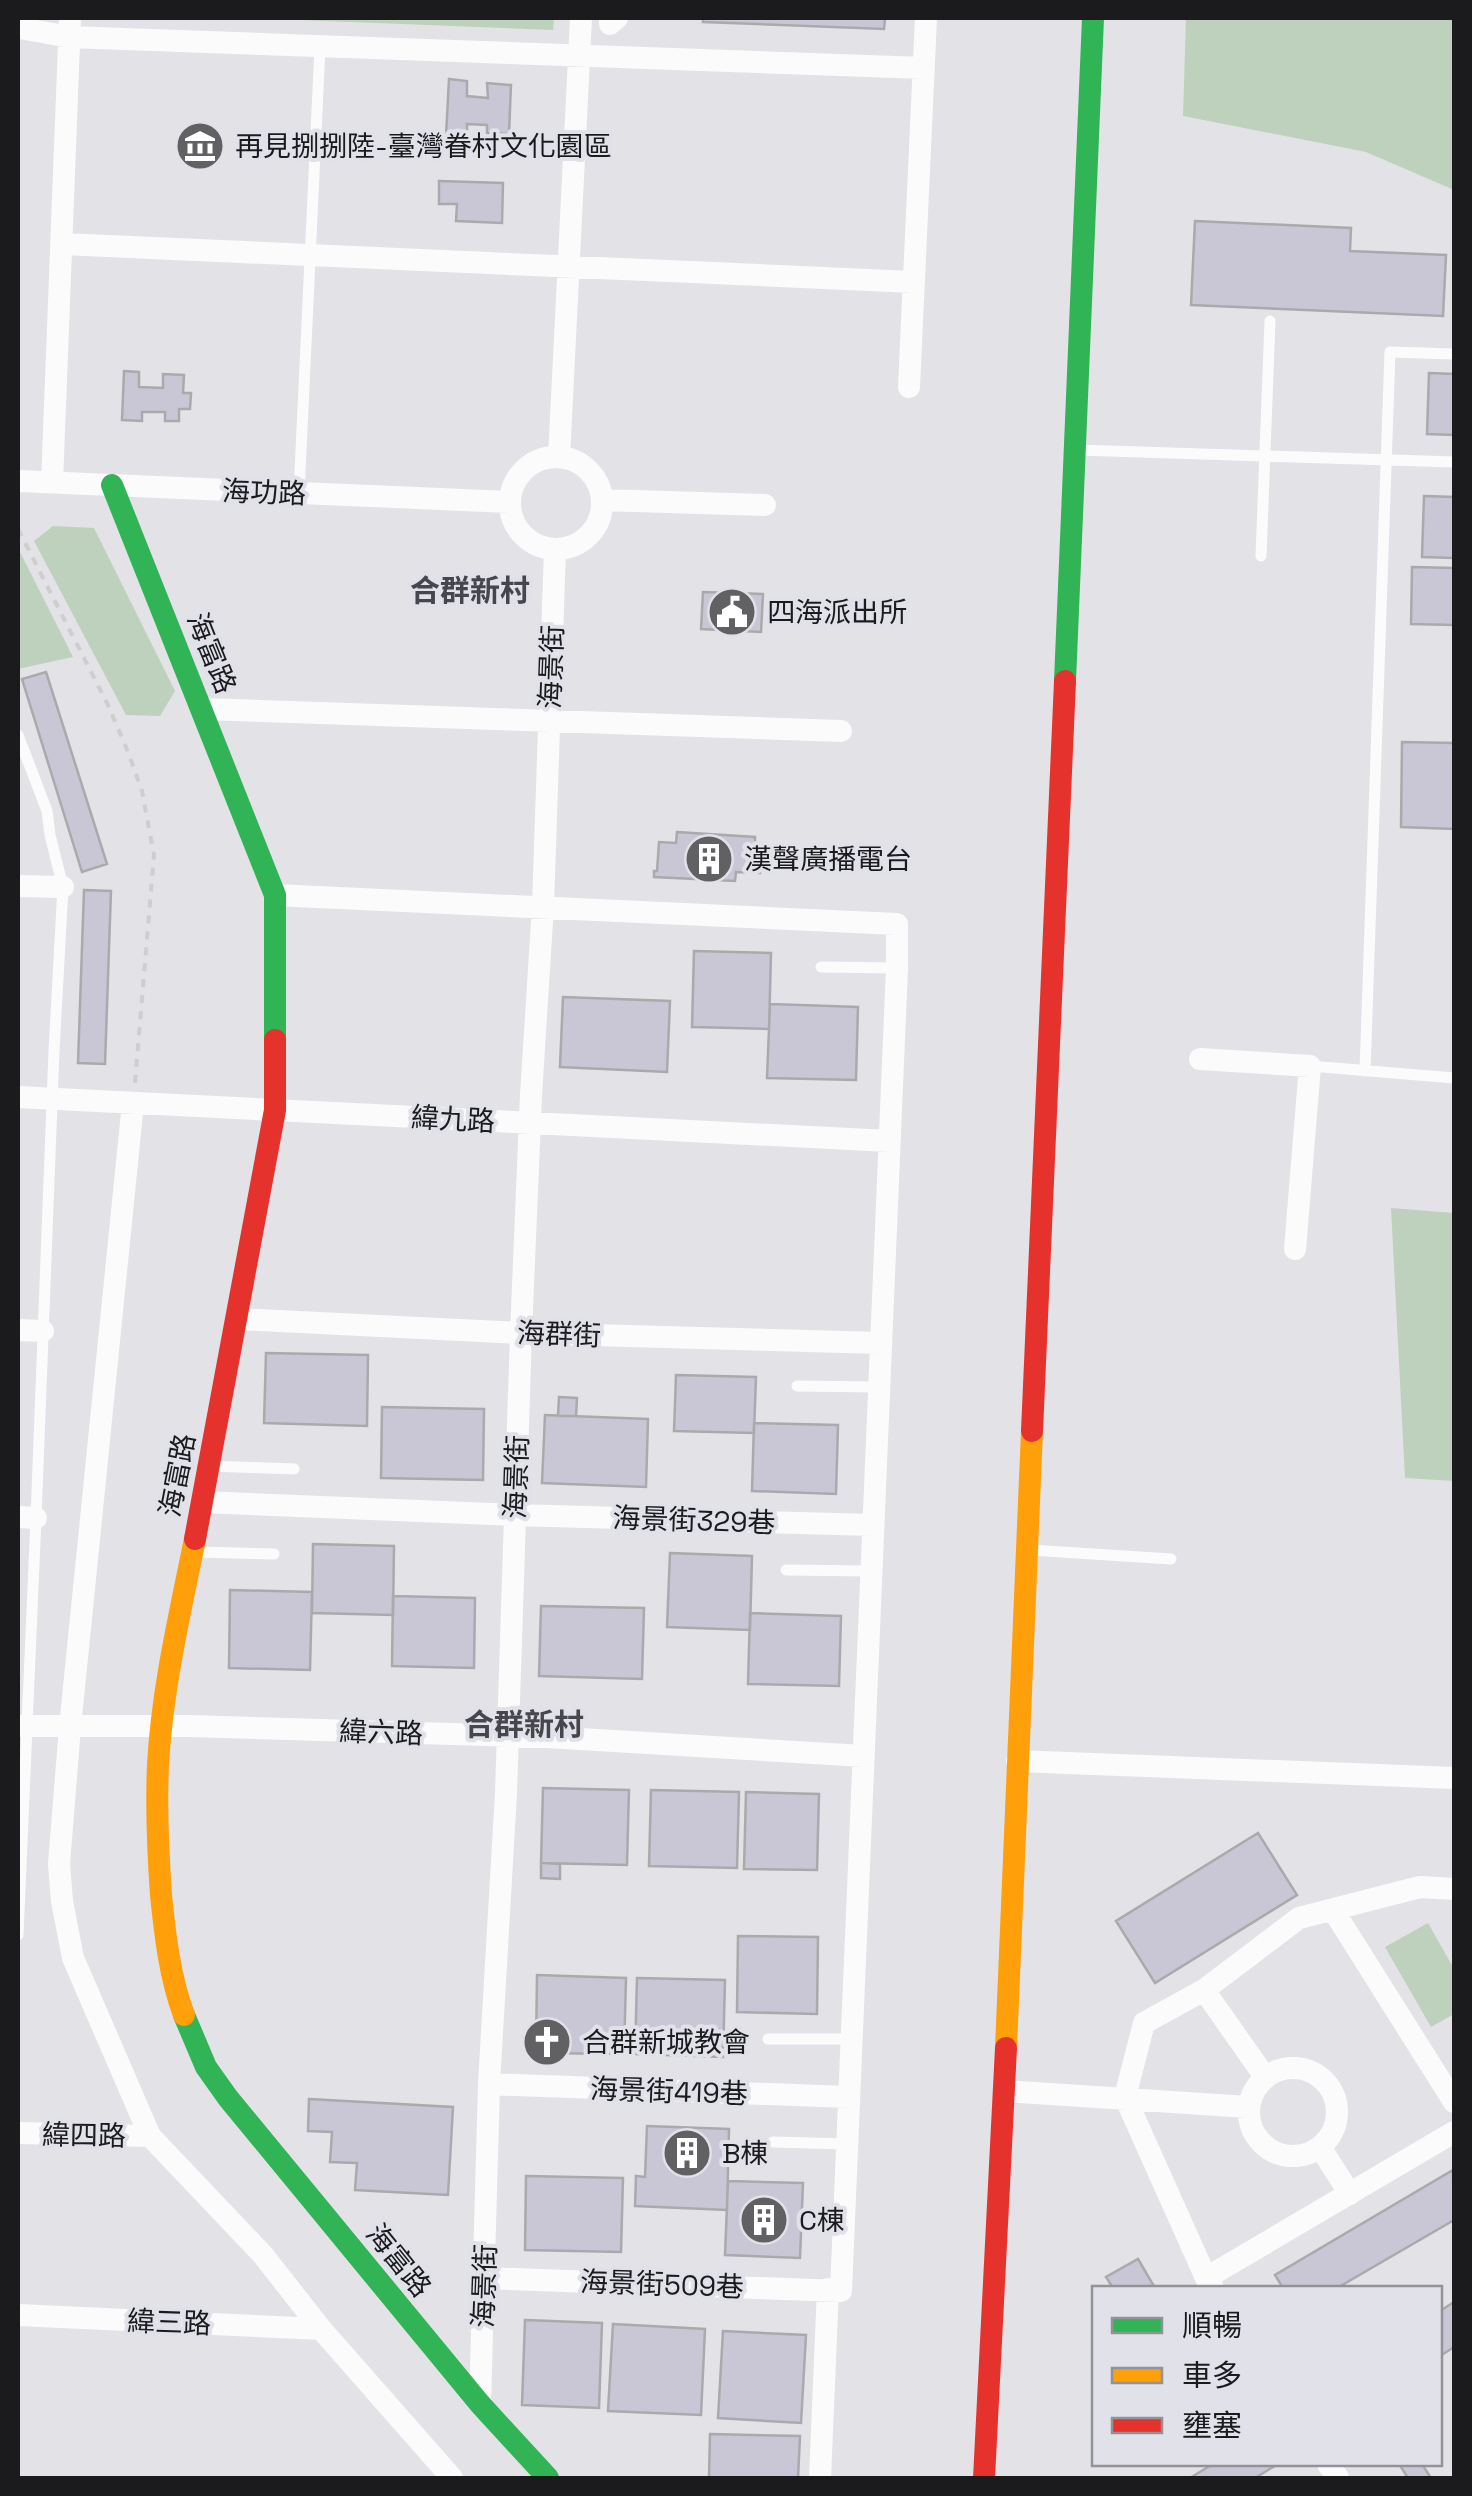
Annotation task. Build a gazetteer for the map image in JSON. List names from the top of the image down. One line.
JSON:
{"streets":{"street":["海功路","海富路","海景街","緯九路","海群街","海景街329巷","緯六路","海景街419巷","緯四路","海景街509巷","緯三路"]},"crossings":[["海功路","海富路"],["海功路","海景街"],["海富路","海景街"],["海富路","緯九路"],["海富路","海群街"],["海富路","海景街329巷"],["海富路","緯六路"],["海景街","緯九路"],["海景街","海群街"],["海景街","海景街329巷"],["海景街","緯六路"],["海景街","海景街419巷"],["海景街","海景街509巷"]],"districts":["合群新村","合群新村"],"places":{"museum":["再見捌捌陸-臺灣眷村文化園區"],"public building":["四海派出所"],"building":["漢聲廣播電台","B棟","C棟"],"church":["合群新城教會"]},"legend":["順暢","車多","壅塞"]}
